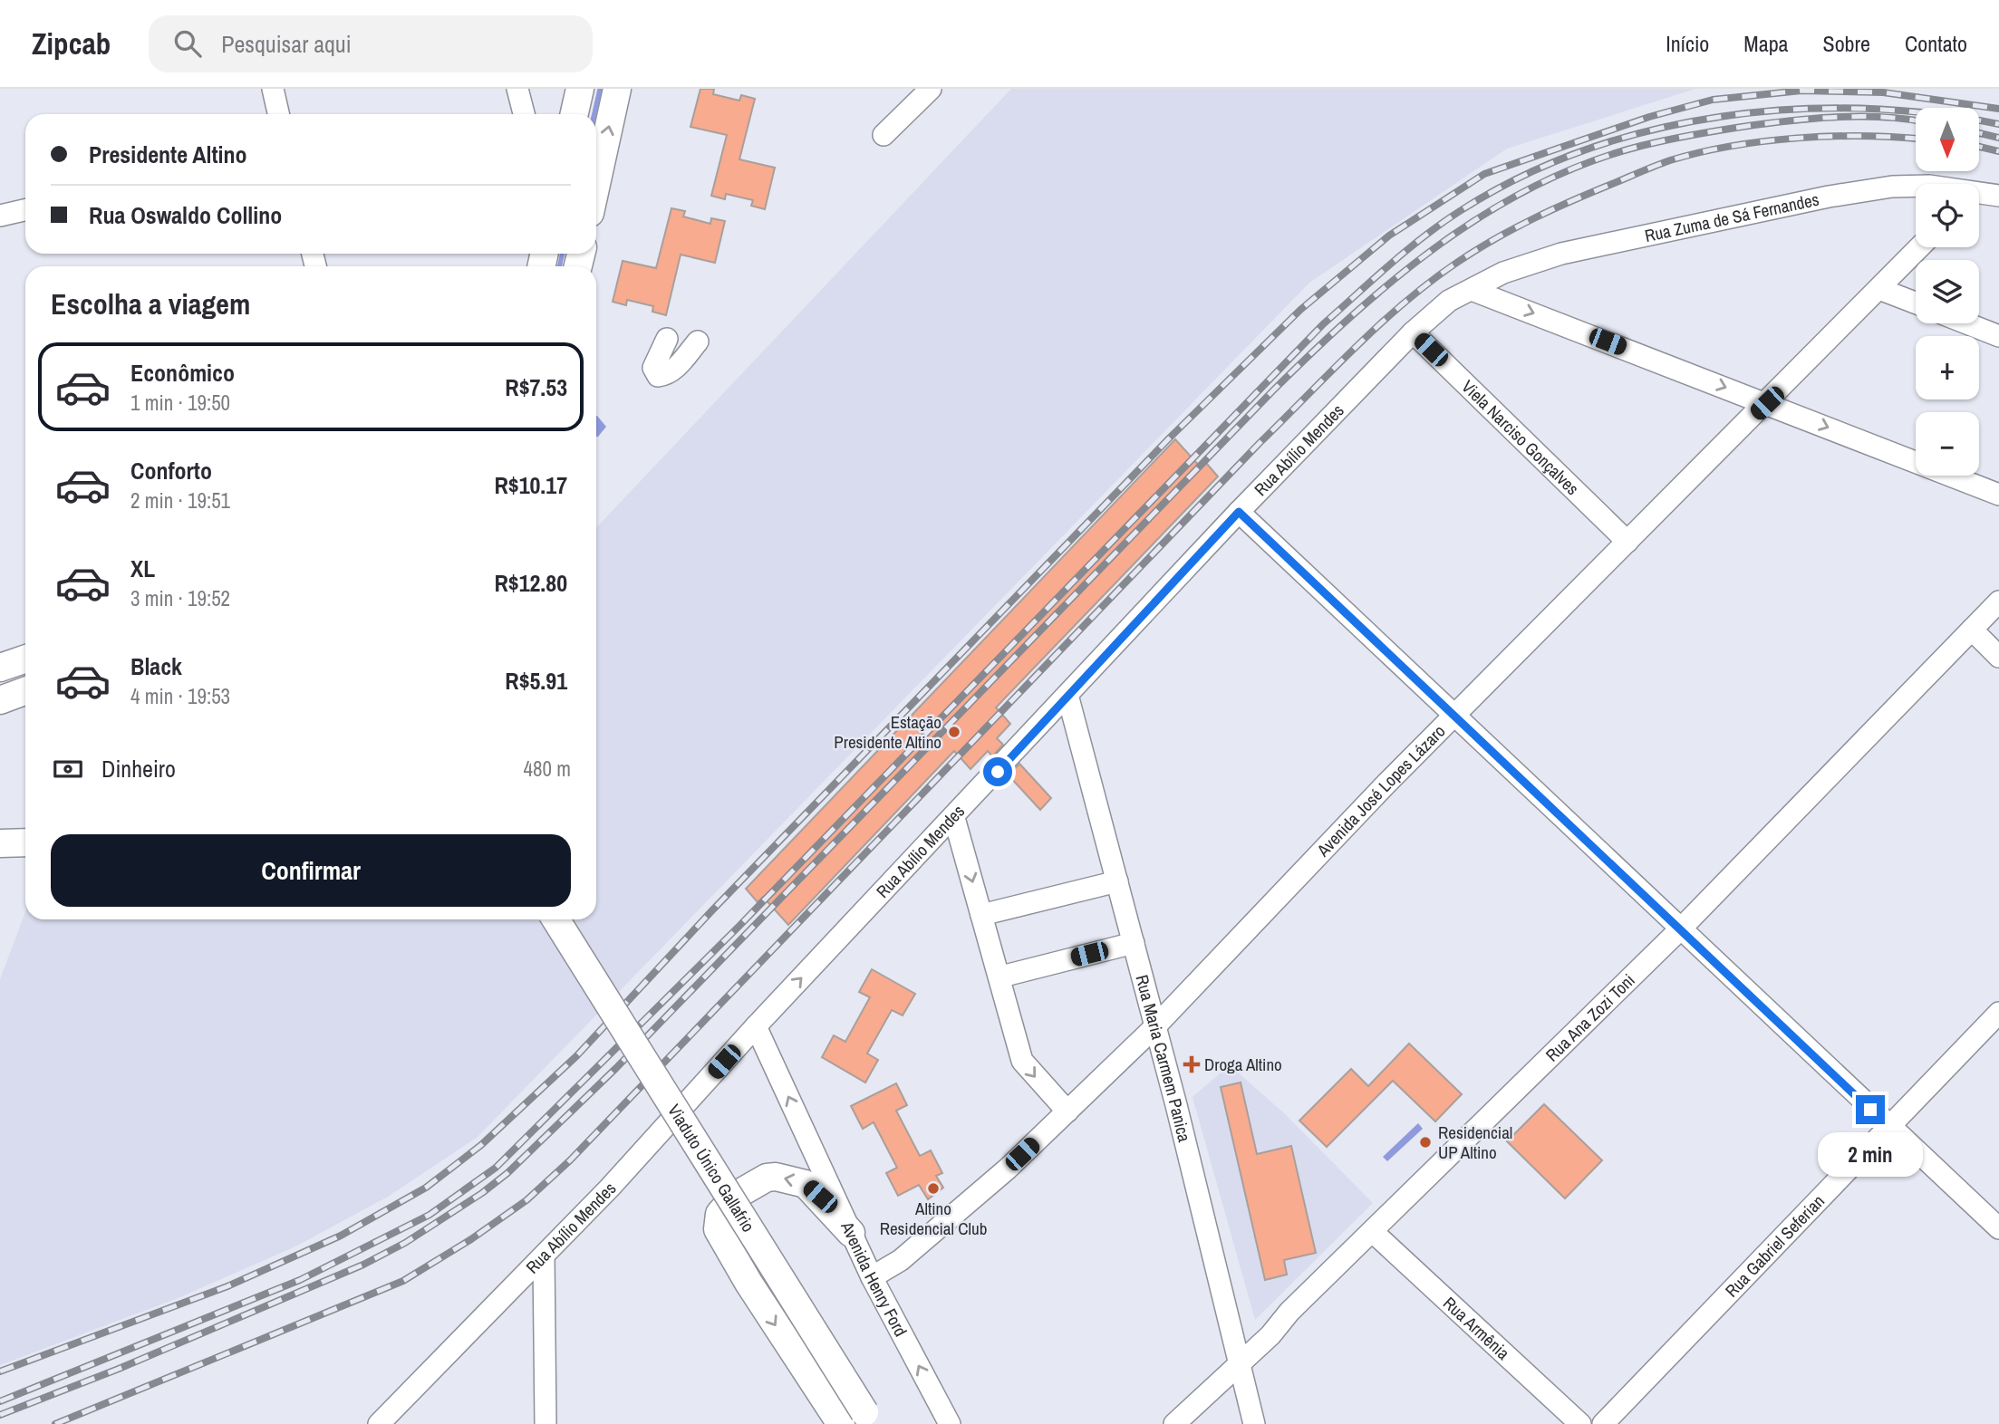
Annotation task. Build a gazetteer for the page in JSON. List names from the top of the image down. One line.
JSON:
{"streets":{"main road":["Viaduto Único Gallafrio"],"street":["Rua Zuma de Sá Fernandes","Viela Narciso Gonçalves","Rua Abílio Mendes","Avenida José Lopes Lázaro","Rua Ana Zozi Toni","Rua Maria Carmem Panica","Rua Gabriel Seferian","Avenida Henry Ford","Rua Armênia"]},"crossings":[["Rua Zuma de Sá Fernandes","Rua Abílio Mendes"],["Viela Narciso Gonçalves","Rua Abílio Mendes"],["Viela Narciso Gonçalves","Avenida José Lopes Lázaro"],["Rua Abílio Mendes","Rua Maria Carmem Panica"],["Rua Abílio Mendes","Avenida Henry Ford"],["Avenida José Lopes Lázaro","Rua Maria Carmem Panica"],["Avenida José Lopes Lázaro","Avenida Henry Ford"],["Rua Ana Zozi Toni","Rua Maria Carmem Panica"],["Rua Ana Zozi Toni","Rua Armênia"]],"one_way":["Avenida Henry Ford"],"places":{"other":["Estação Presidente Altino","Residencial UP Altino","Altino Residencial Club"],"health":["Droga Altino"]},"north":"bottom","page":{"header":"Zipcab","search":"Pesquisar aqui","nav":["Início","Mapa","Sobre","Contato"],"map_buttons":["+","−"],"banner":["Presidente Altino","Rua Oswaldo Collino"],"heading":"Escolha a viagem","list":[{"name":"Econômico","note":"1 min · 19:50","value":"R$7.53"},{"name":"Conforto","note":"2 min · 19:51","value":"R$10.17"},{"name":"XL","note":"3 min · 19:52","value":"R$12.80"},{"name":"Black","note":"4 min · 19:53","value":"R$5.91"}],"pay":["Dinheiro","480 m"],"buttons":"Confirmar","bubble":"2 min"}}
